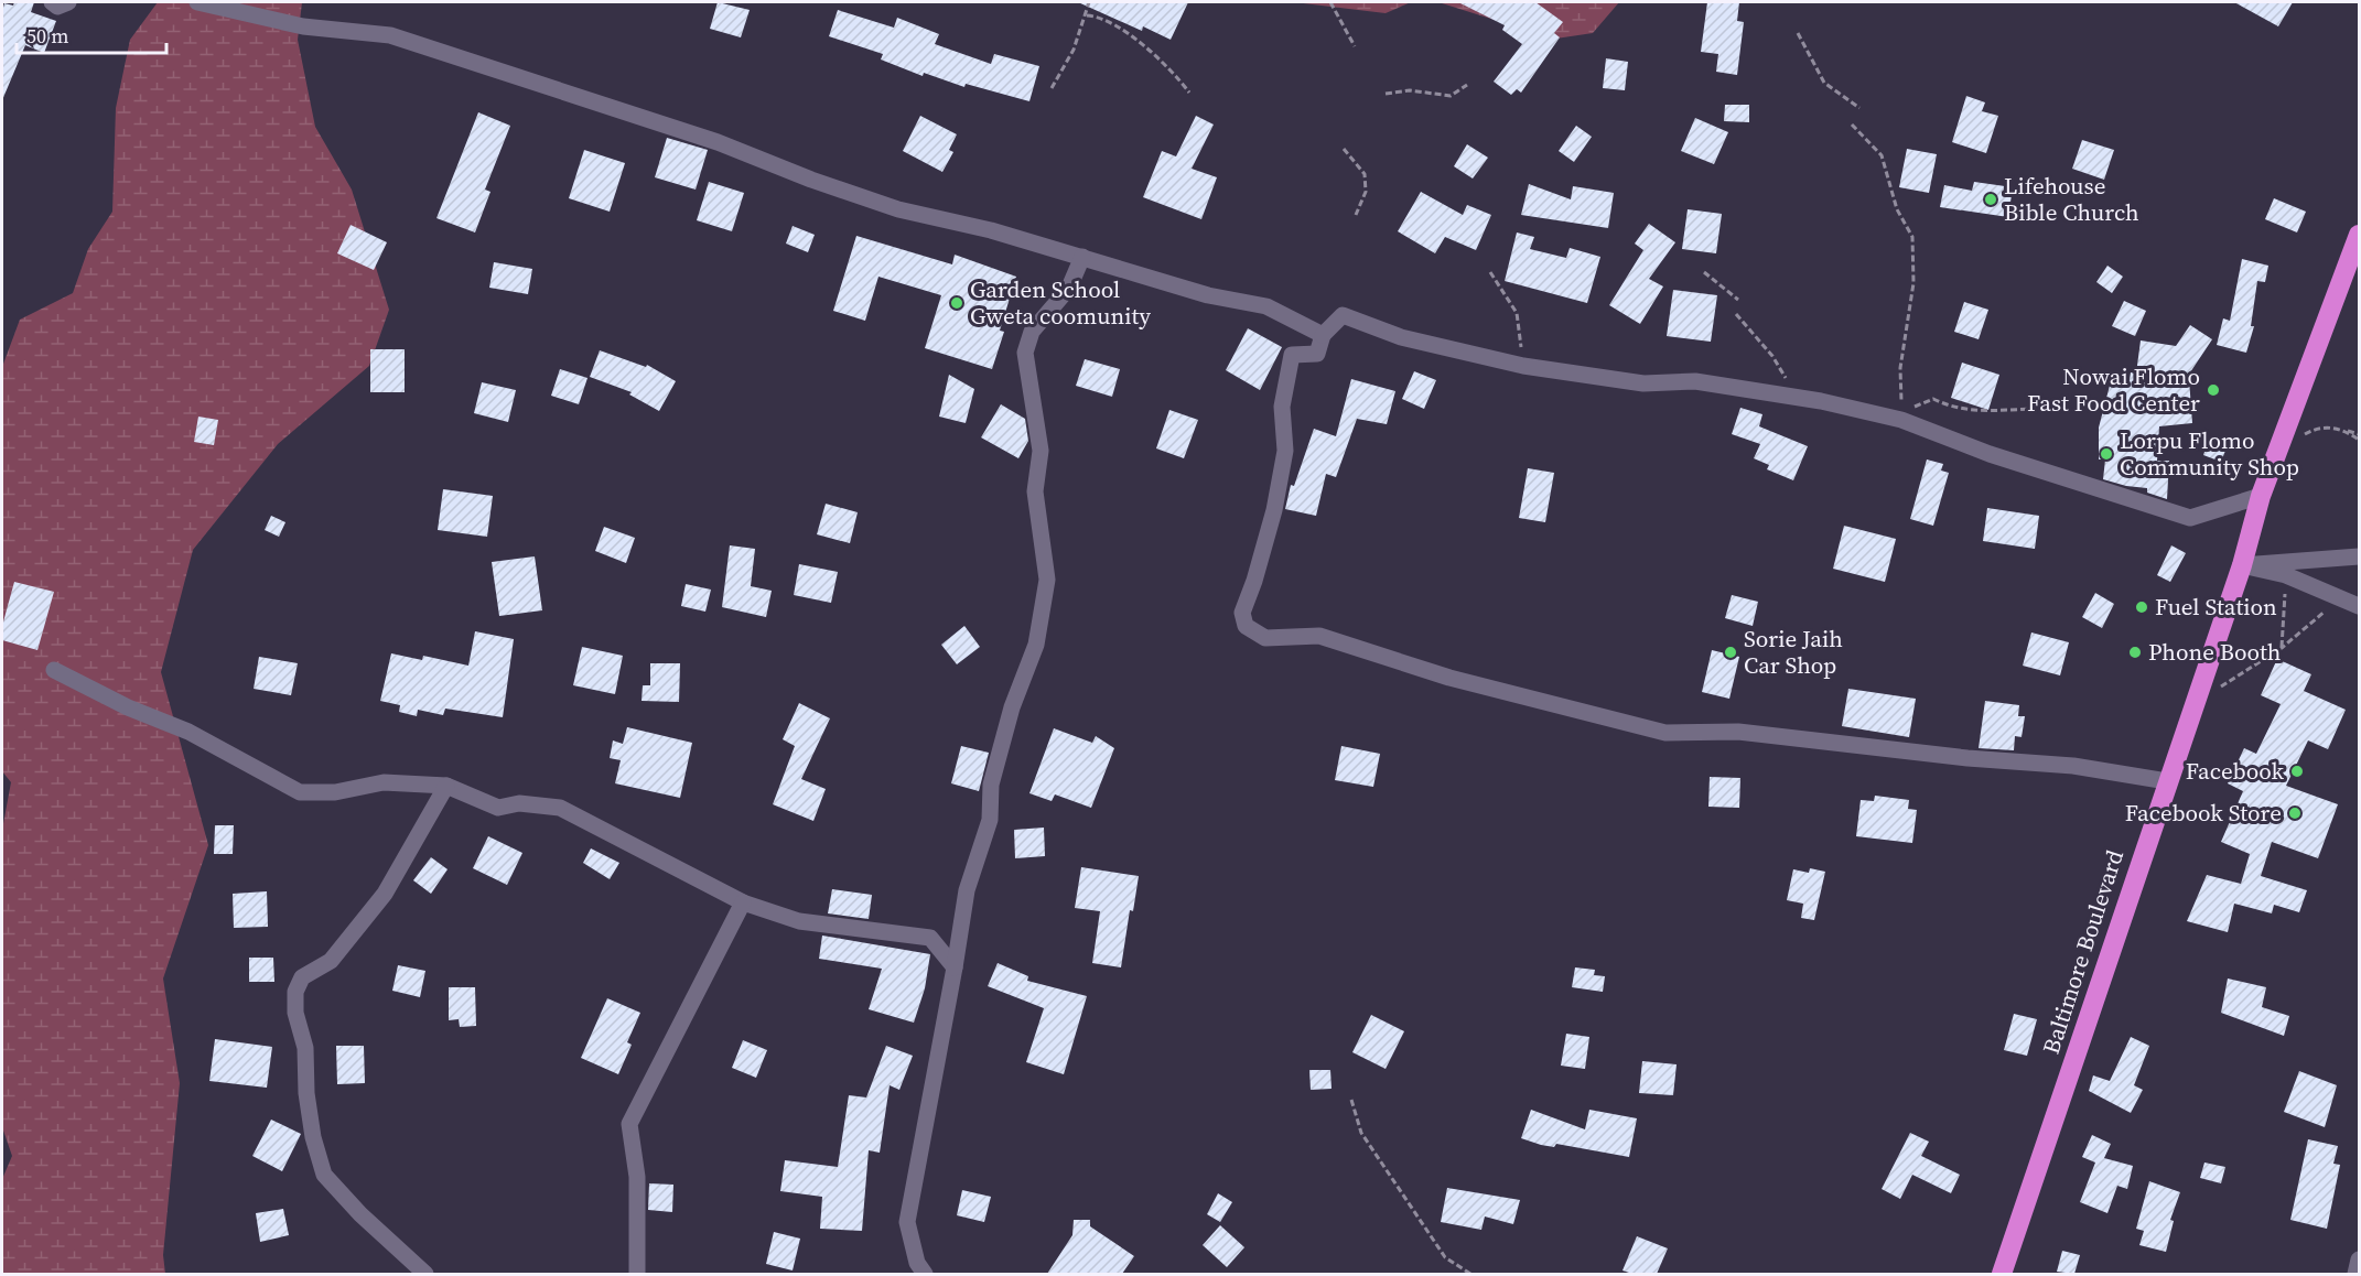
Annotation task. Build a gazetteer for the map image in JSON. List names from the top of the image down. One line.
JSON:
{"streets":{"highway":["Baltimore Boulevard"]},"places":["Lifehouse Bible Church","Garden School Gweta coomunity","Nowai Flomo Fast Food Center","Lorpu Flomo Community Shop","Fuel Station","Sorie Jaih Car Shop","Phone Booth","Facebook","Facebook Store"],"scale_bar":"50 m"}
